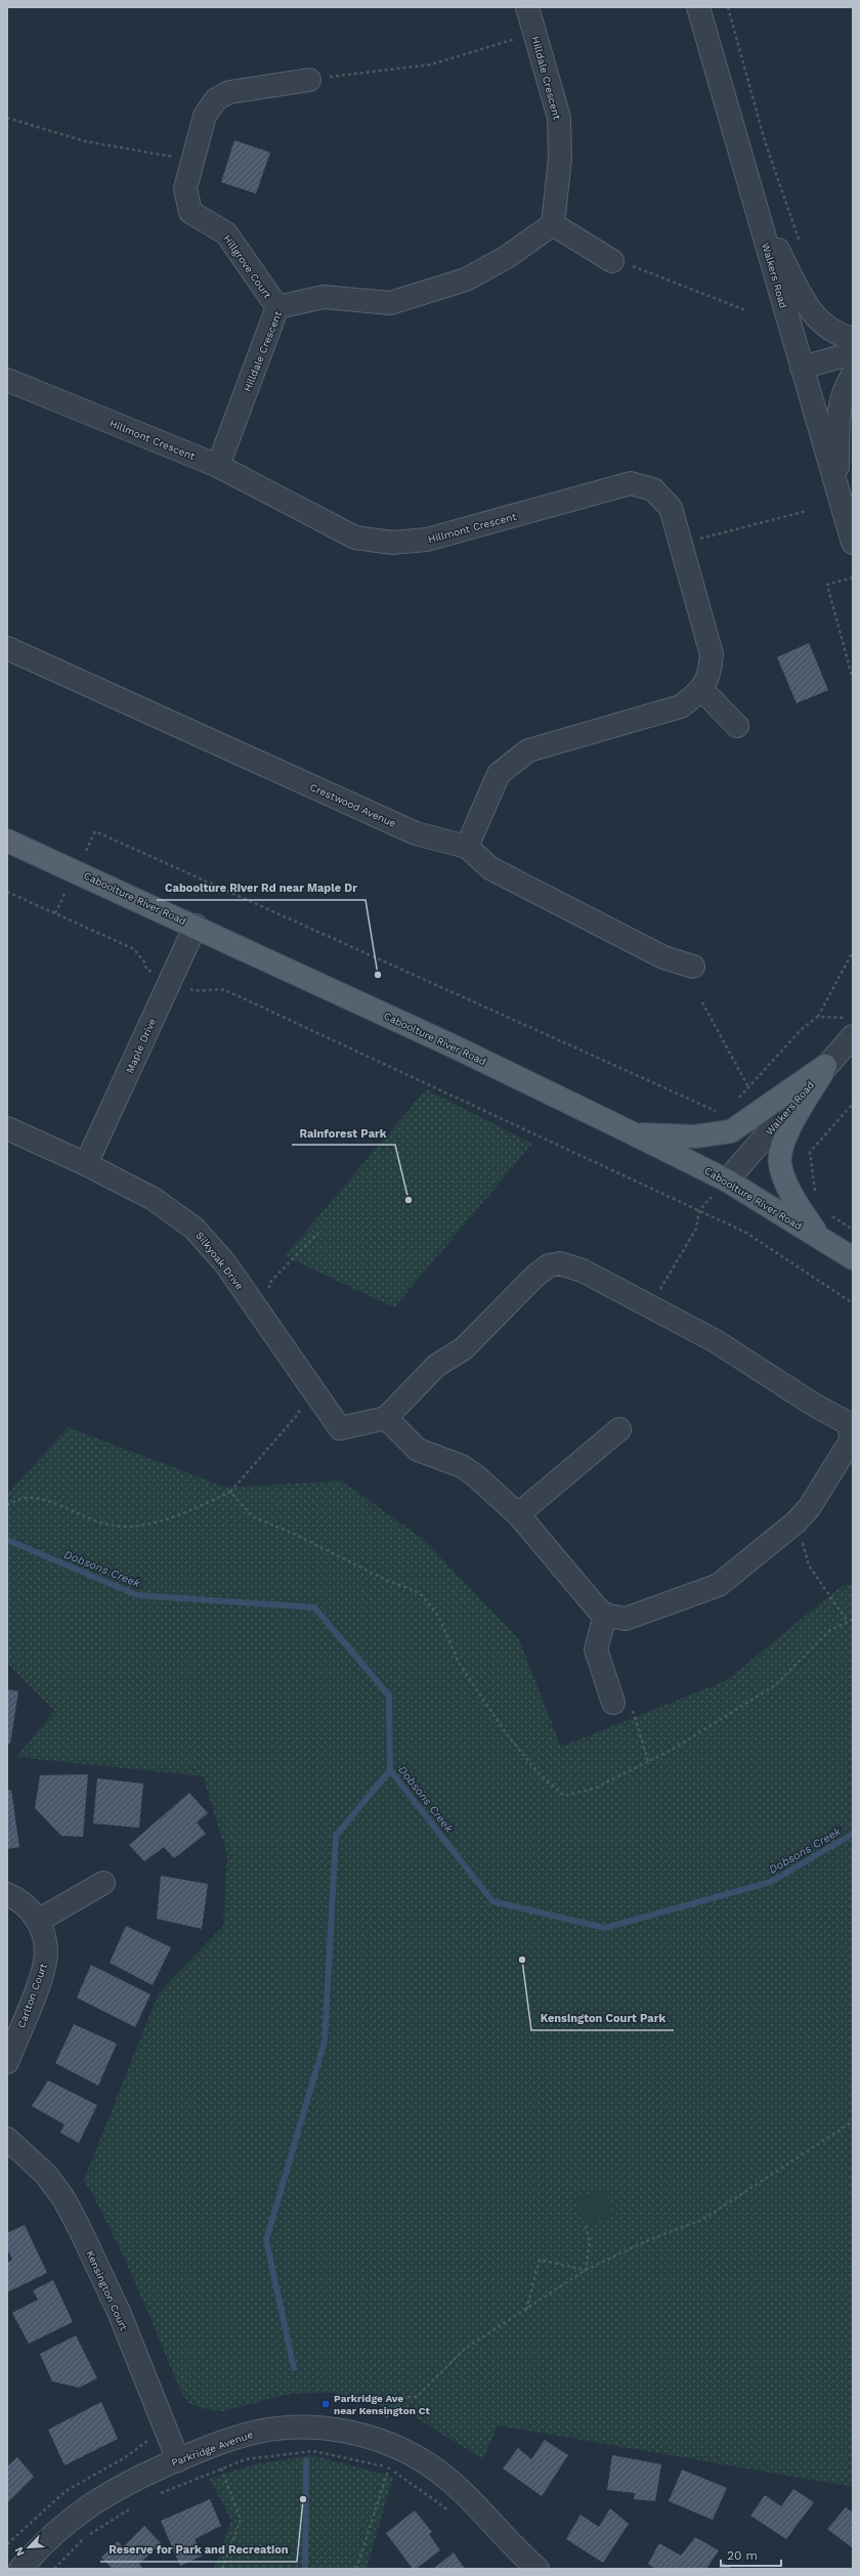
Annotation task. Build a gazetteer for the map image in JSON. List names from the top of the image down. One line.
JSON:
{"streets":{"main road":["Caboolture River Road"],"street":["Hilldale Crescent","Hillgrove Court","Walkers Road","Hillmont Crescent","Crestwood Avenue","Maple Drive","Silkyoak Drive","Carlton Court","Kensington Court","Parkridge Avenue"]},"crossings":[["Hilldale Crescent","Hillgrove Court"],["Hilldale Crescent","Hillmont Crescent"],["Walkers Road","Caboolture River Road"],["Hillmont Crescent","Crestwood Avenue"],["Caboolture River Road","Maple Drive"],["Maple Drive","Silkyoak Drive"],["Kensington Court","Parkridge Avenue"]],"water":["Dobsons Creek"],"places":{"other":["Caboolture River Rd near Maple Dr","Rainforest Park","Kensington Court Park","Reserve for Park and Recreation"],"transit":["Parkridge Ave near Kensington Ct"]},"scale_bar":"20 m","north":"bottom left"}
